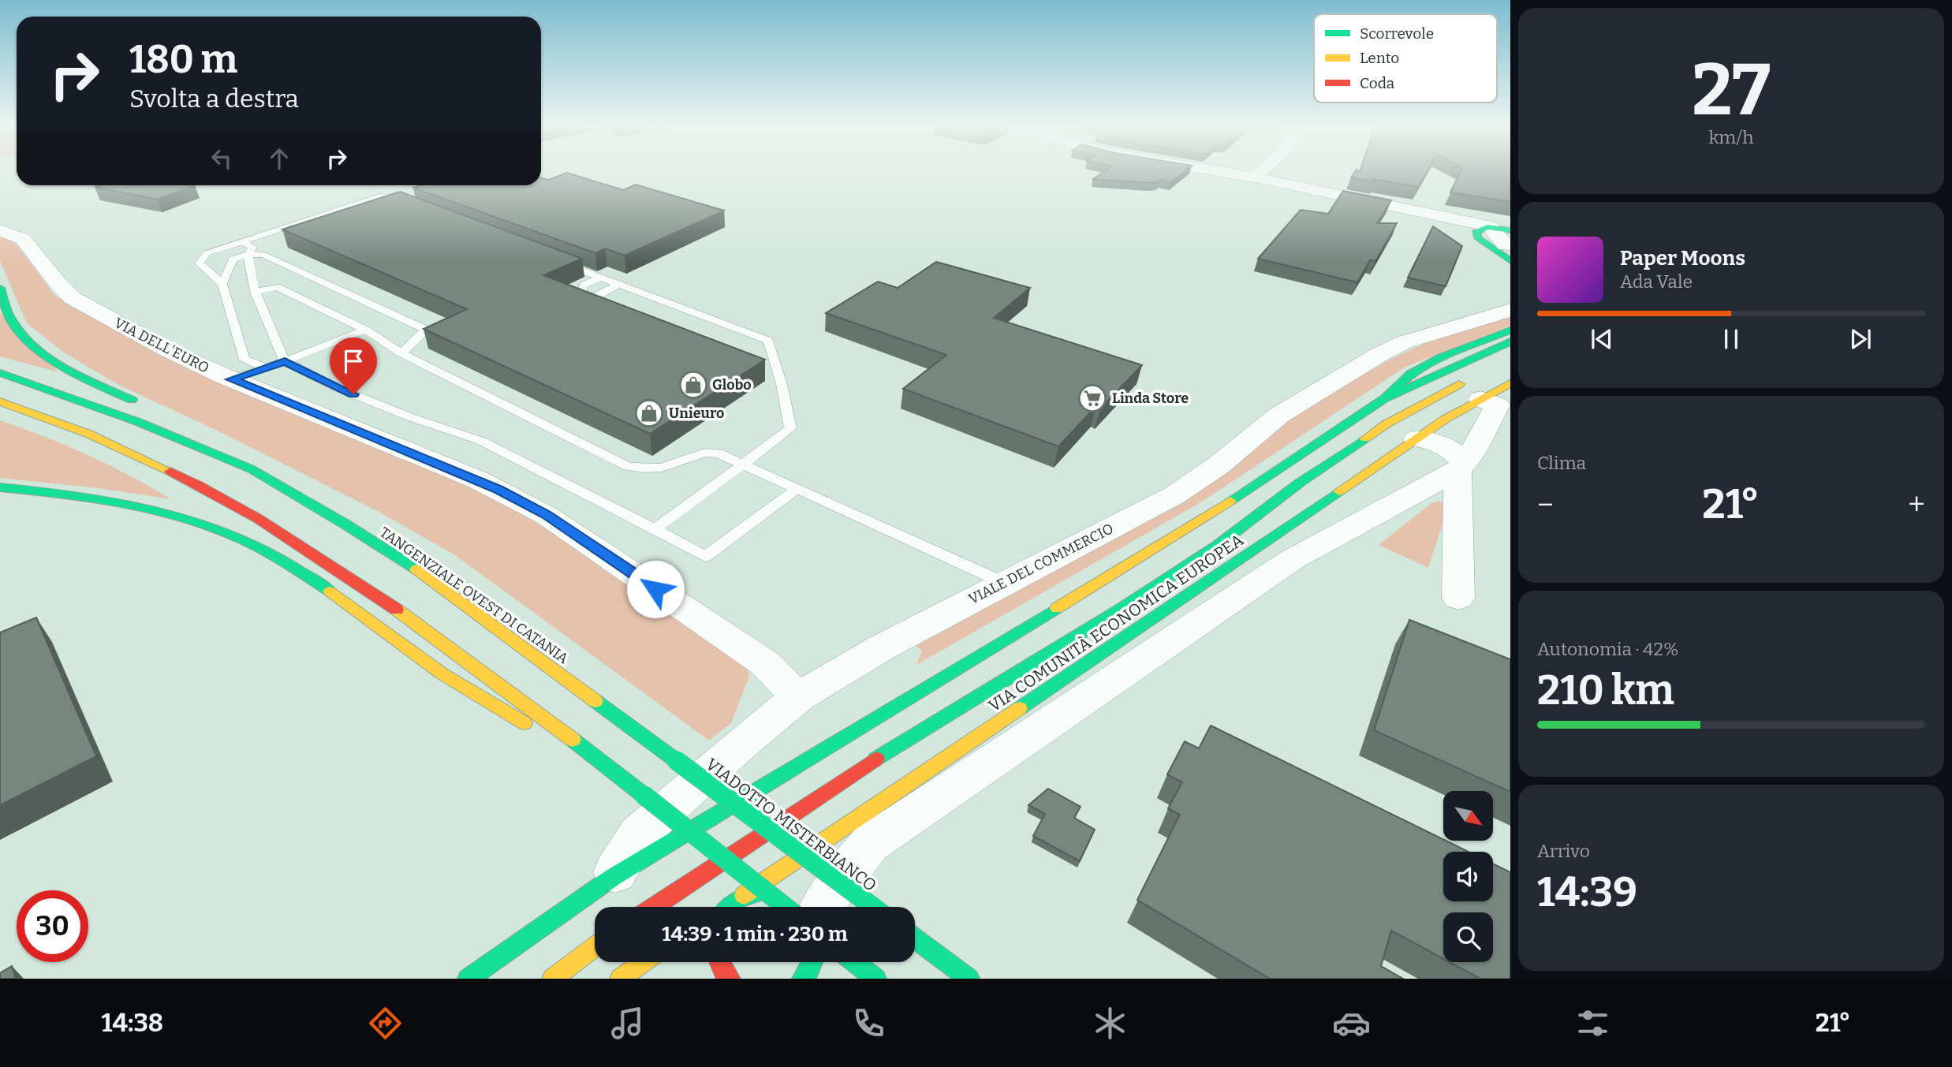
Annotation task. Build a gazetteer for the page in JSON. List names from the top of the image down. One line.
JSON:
{"streets":{"main road":["TANGENZIALE OVEST DI CATANIA","VIA COMUNITÀ ECONOMICA EUROPEA","VIADOTTO MISTERBIANCO"],"street":["VIA DELL'EURO","VIALE DEL COMMERCIO"]},"crossings":[["VIA DELL'EURO","VIALE DEL COMMERCIO"],["TANGENZIALE OVEST DI CATANIA","VIADOTTO MISTERBIANCO"]],"places":{"shop":["Globo","Unieuro"],"supermarket":["Linda Store"]},"legend":["Scorrevole","Lento","Coda"],"north":"bottom right","page":{"tile":[["27","km/h"],"Clima",["Autonomia · 42%","210 km"],["Arrivo","14:39"]],"turn":["180 m","Svolta a destra"],"song":["Paper Moons","Ada Vale"],"heat":["−","21°","+"],"limit":"30","trip":"14:39 · 1 min · 230 m","tabs":["14:38","21°"]}}
